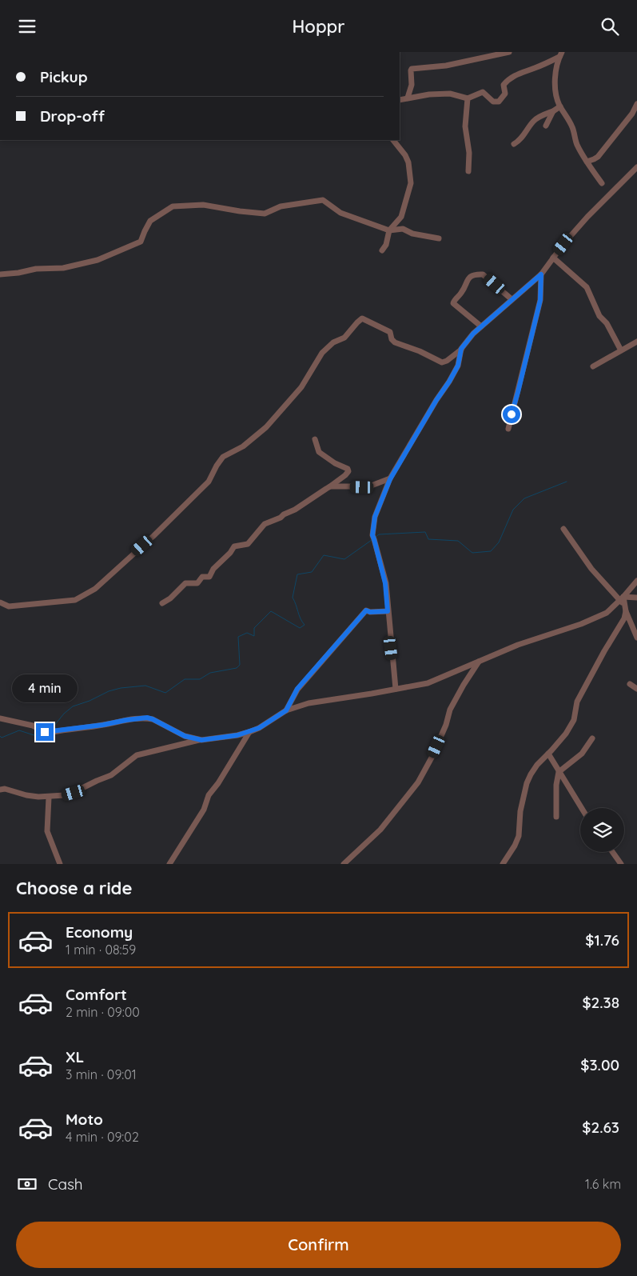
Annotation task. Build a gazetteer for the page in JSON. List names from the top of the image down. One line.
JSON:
{"page":{"header":"Hoppr","banner":["Pickup","Drop-off"],"bubble":"4 min","heading":"Choose a ride","list":[{"name":"Economy","note":"1 min · 08:59","value":"$1.76"},{"name":"Comfort","note":"2 min · 09:00","value":"$2.38"},{"name":"XL","note":"3 min · 09:01","value":"$3.00"},{"name":"Moto","note":"4 min · 09:02","value":"$2.63"}],"pay":["Cash","1.6 km"],"buttons":"Confirm"}}
